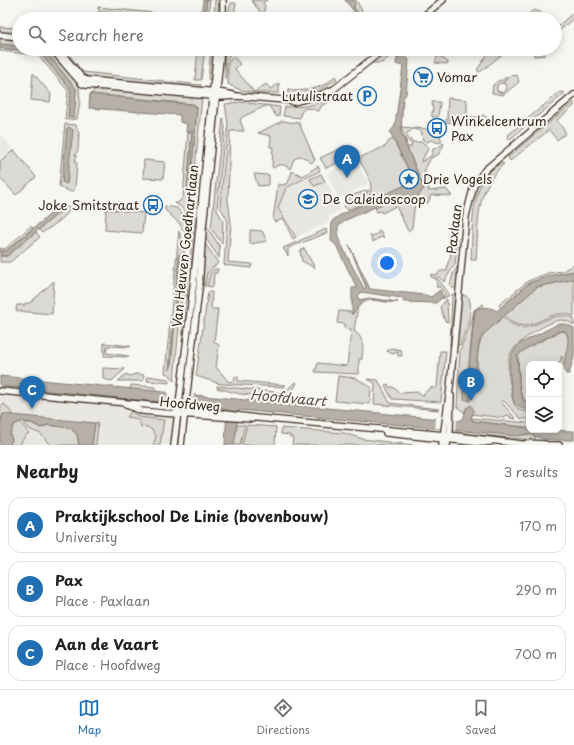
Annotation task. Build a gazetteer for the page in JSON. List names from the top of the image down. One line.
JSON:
{"streets":{"street":["Paxlaan","Van Heuven Goedhartlaan","Hoofdweg"]},"crossings":[["Paxlaan","Hoofdweg"],["Van Heuven Goedhartlaan","Hoofdweg"]],"water":["Hoofdvaart"],"places":{"supermarket":["Vomar"],"parking":["Lutulistraat"],"bus stop":["Winkelcentrum Pax","Joke Smitstraat"],"place":["Drie Vogels"],"school or university":["De Caleidoscoop"]},"page":{"search":"Search here","pins":["A","B","C"],"heading":["Nearby","3 results"],"list":[{"mark":"A","name":"Praktijkschool De Linie (bovenbouw)","note":"University","value":"170 m"},{"mark":"B","name":"Pax","note":"Place · Paxlaan","value":"290 m"},{"mark":"C","name":"Aan de Vaart","note":"Place · Hoofdweg","value":"700 m"}],"nav":["Map","Directions","Saved"]}}
